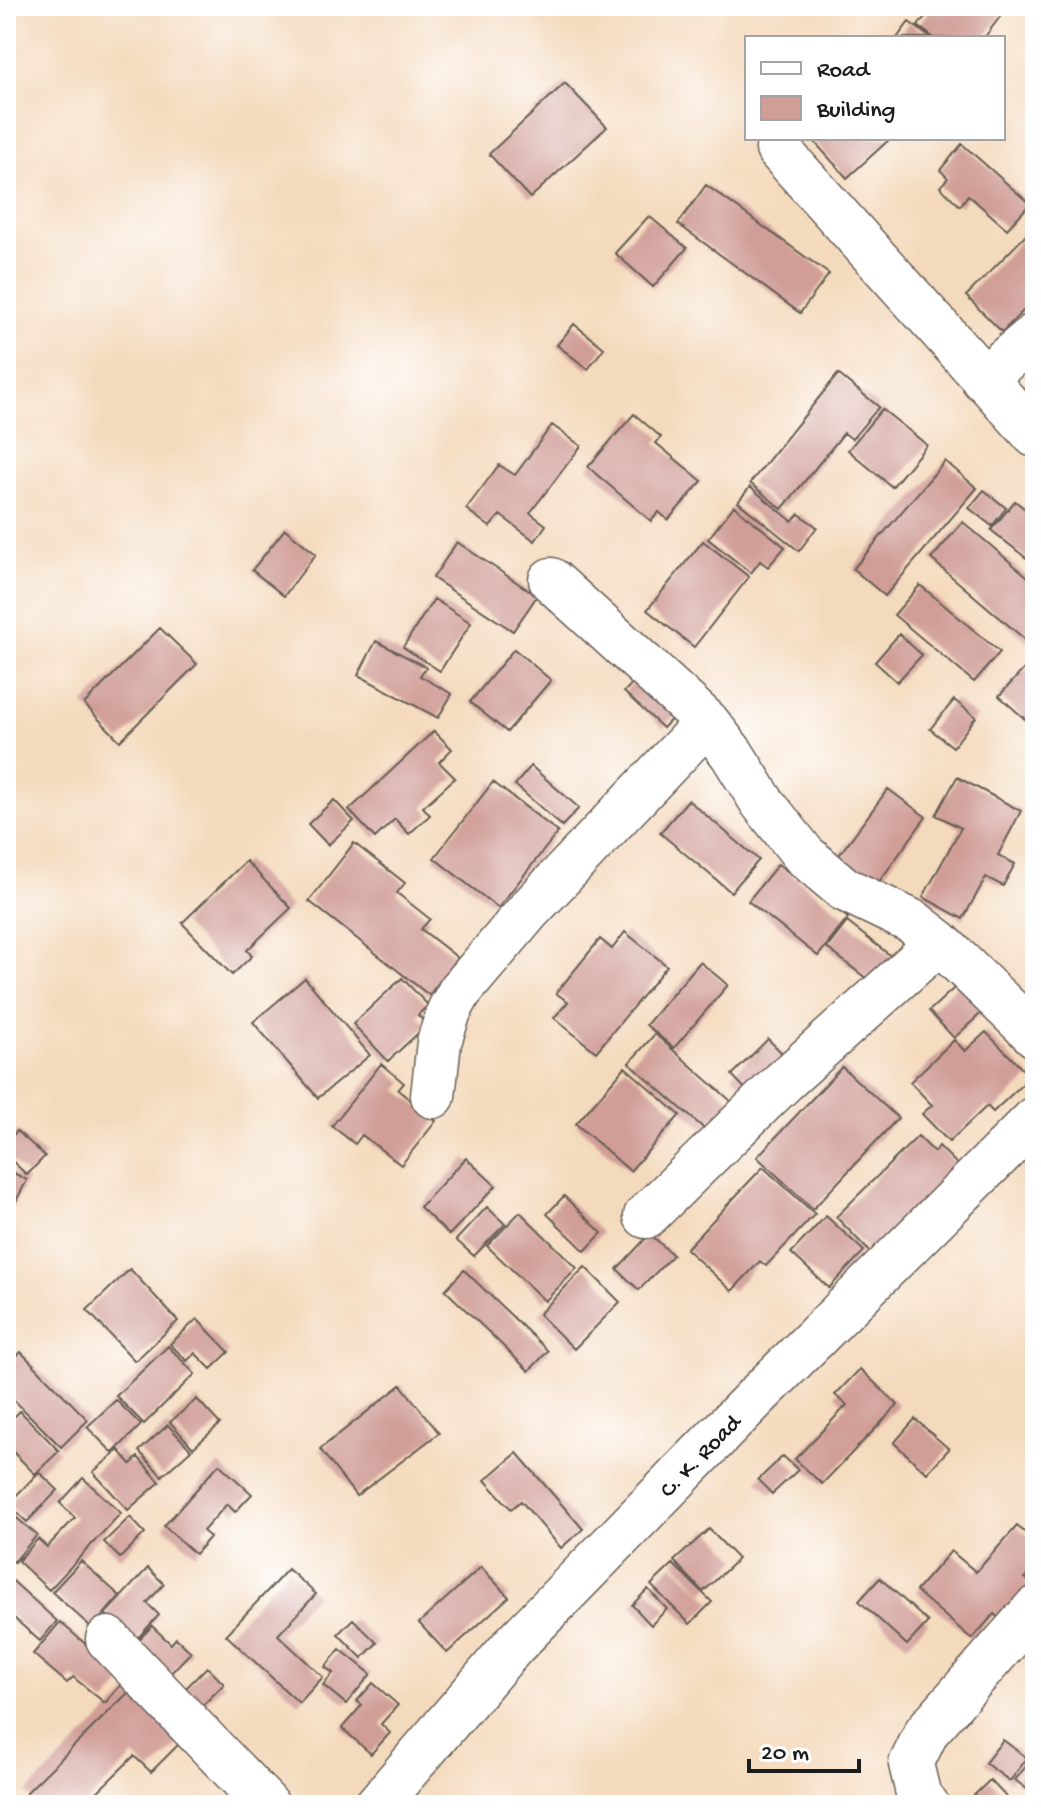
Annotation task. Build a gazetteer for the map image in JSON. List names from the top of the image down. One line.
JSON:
{"streets":{"street":["C. K. Road"]},"legend":["Road","Building"],"scale_bar":"20 m"}
